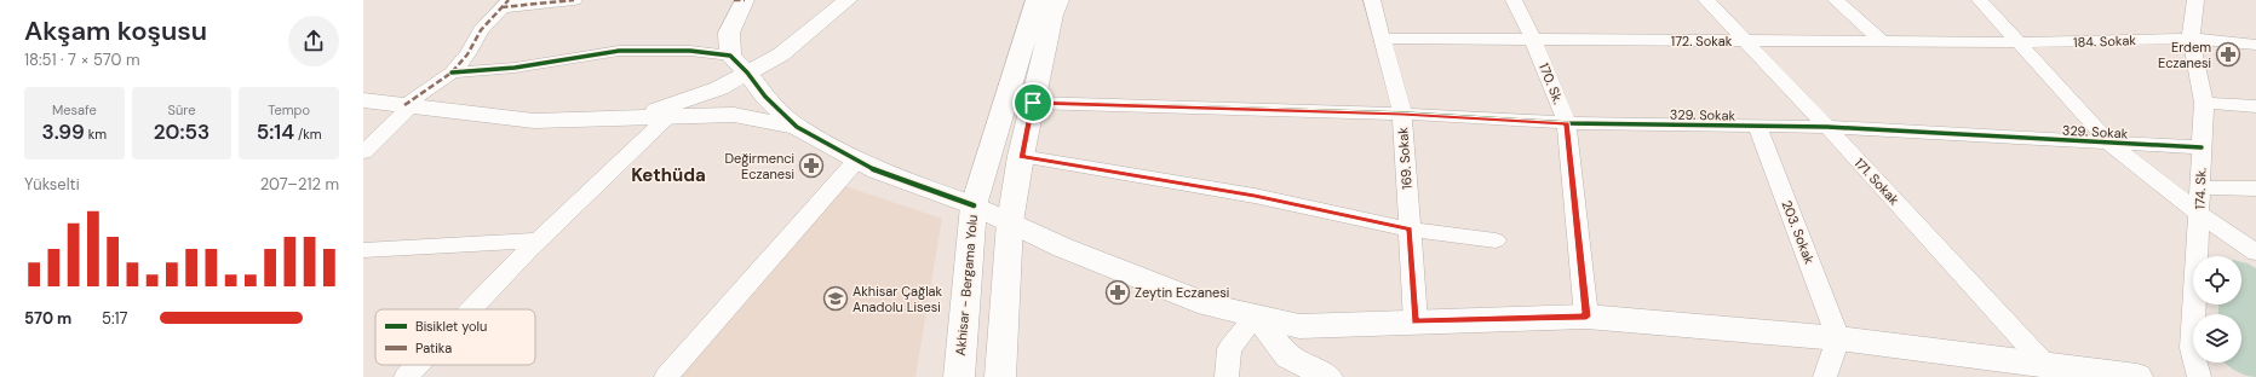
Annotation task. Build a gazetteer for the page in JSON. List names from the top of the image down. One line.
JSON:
{"streets":{"main road":["Akhisar - Bergama Yolu"],"street":["172. Sokak","184. Sokak","170. Sk.","329. Sokak","169. Sokak","171. Sokak","174. Sk.","203. Sokak"]},"crossings":[["172. Sokak","184. Sokak"],["172. Sokak","170. Sk."],["172. Sokak","169. Sokak"],["172. Sokak","171. Sokak"],["184. Sokak","174. Sk."],["170. Sk.","329. Sokak"],["329. Sokak","169. Sokak"],["329. Sokak","171. Sokak"],["329. Sokak","174. Sk."],["329. Sokak","203. Sokak"]],"districts":["Kethüda"],"places":{"pharmacy":["Erdem Eczanesi","Değirmenci Eczanesi","Zeytin Eczanesi"],"school or university":["Akhisar Çağlak Anadolu Lisesi"]},"legend":["Bisiklet yolu","Patika"],"page":{"heading":["Akşam koşusu","18:51 · 7 × 570 m"],"stats":[["Mesafe","3.99 km"],["Süre","20:53"],["Tempo","5:14 /km"]],"chart":["Yükselti","207–212 m"],"list":[{"name":"570 m","note":"5:17"}]}}
